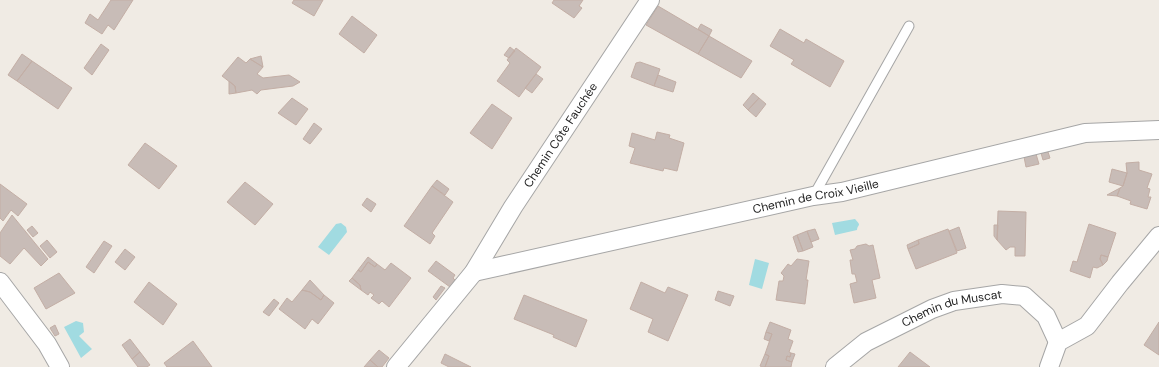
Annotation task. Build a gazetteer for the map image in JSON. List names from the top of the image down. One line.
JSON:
{"streets":{"street":["Chemin Côte Fauchée","Chemin de Croix Vieille","Chemin du Muscat"]},"crossings":[["Chemin Côte Fauchée","Chemin de Croix Vieille"]]}
